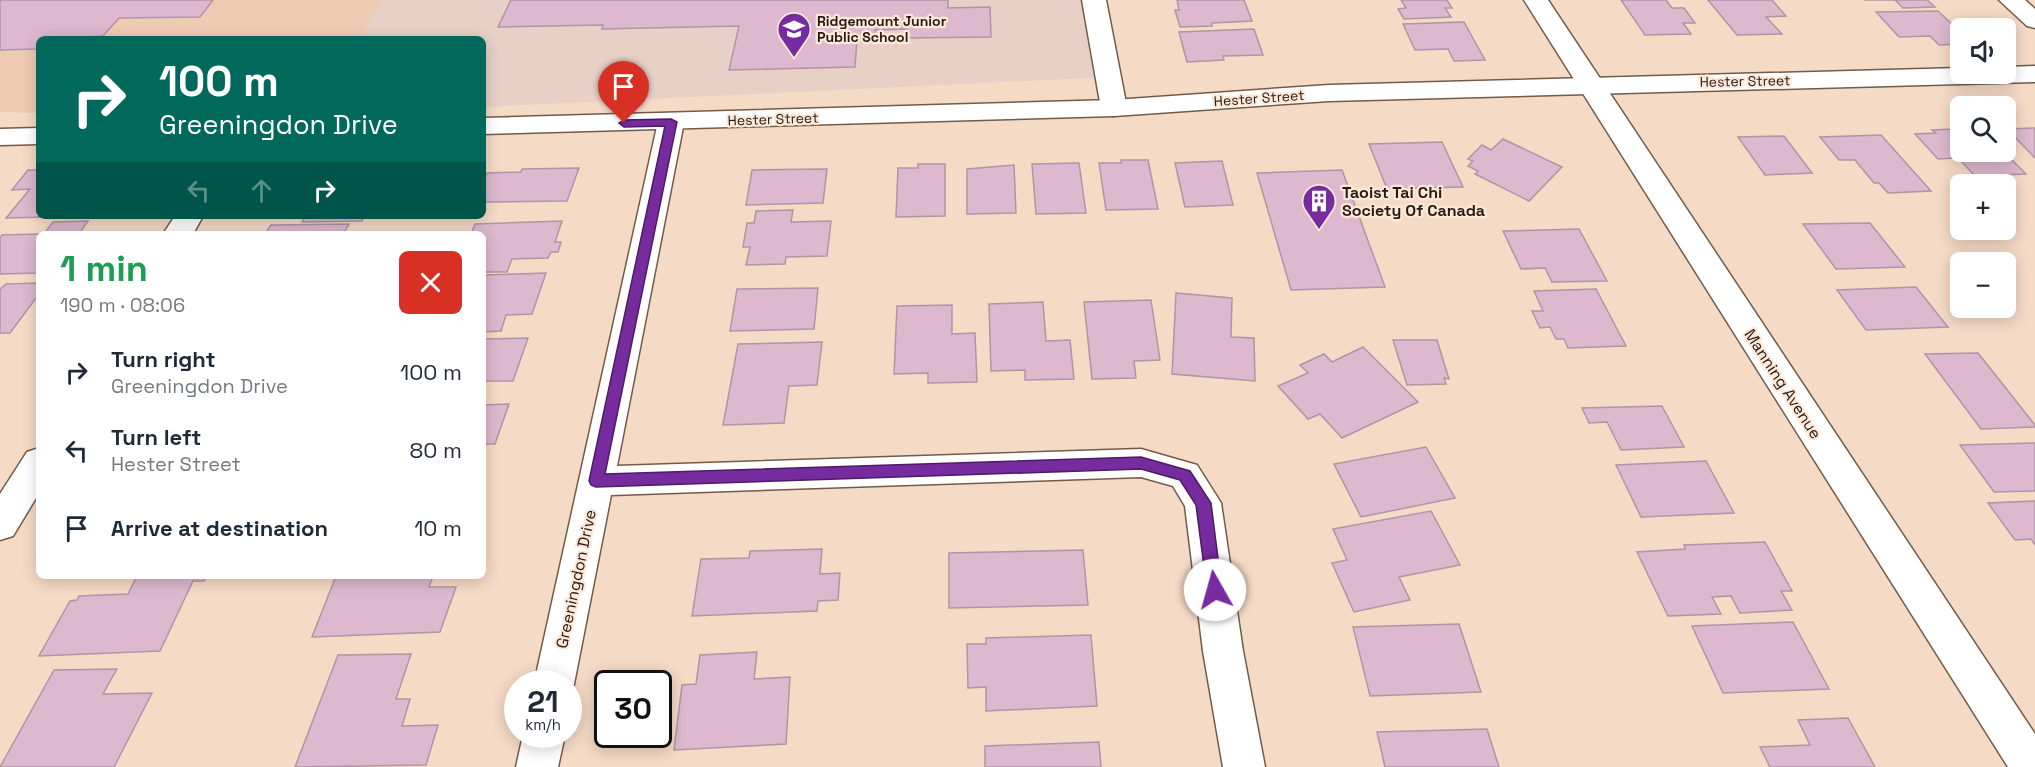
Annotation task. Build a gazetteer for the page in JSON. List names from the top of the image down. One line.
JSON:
{"streets":{"street":["Hester Street","Manning Avenue","Greeningdon Drive"]},"crossings":[["Hester Street","Manning Avenue"],["Hester Street","Greeningdon Drive"]],"places":{"school or university":["Ridgemount Junior Public School"],"building":["Taoist Tai Chi Society Of Canada"]},"page":{"map_buttons":["+","−"],"turn":["100 m","Greeningdon Drive"],"heading":["1 min","190 m · 08:06"],"list":[{"name":"Turn right","note":"Greeningdon Drive","value":"100 m"},{"name":"Turn left","note":"Hester Street","value":"80 m"},{"name":"Arrive at destination","value":"10 m"}],"speed":"21 km/h","limit":"30"}}
